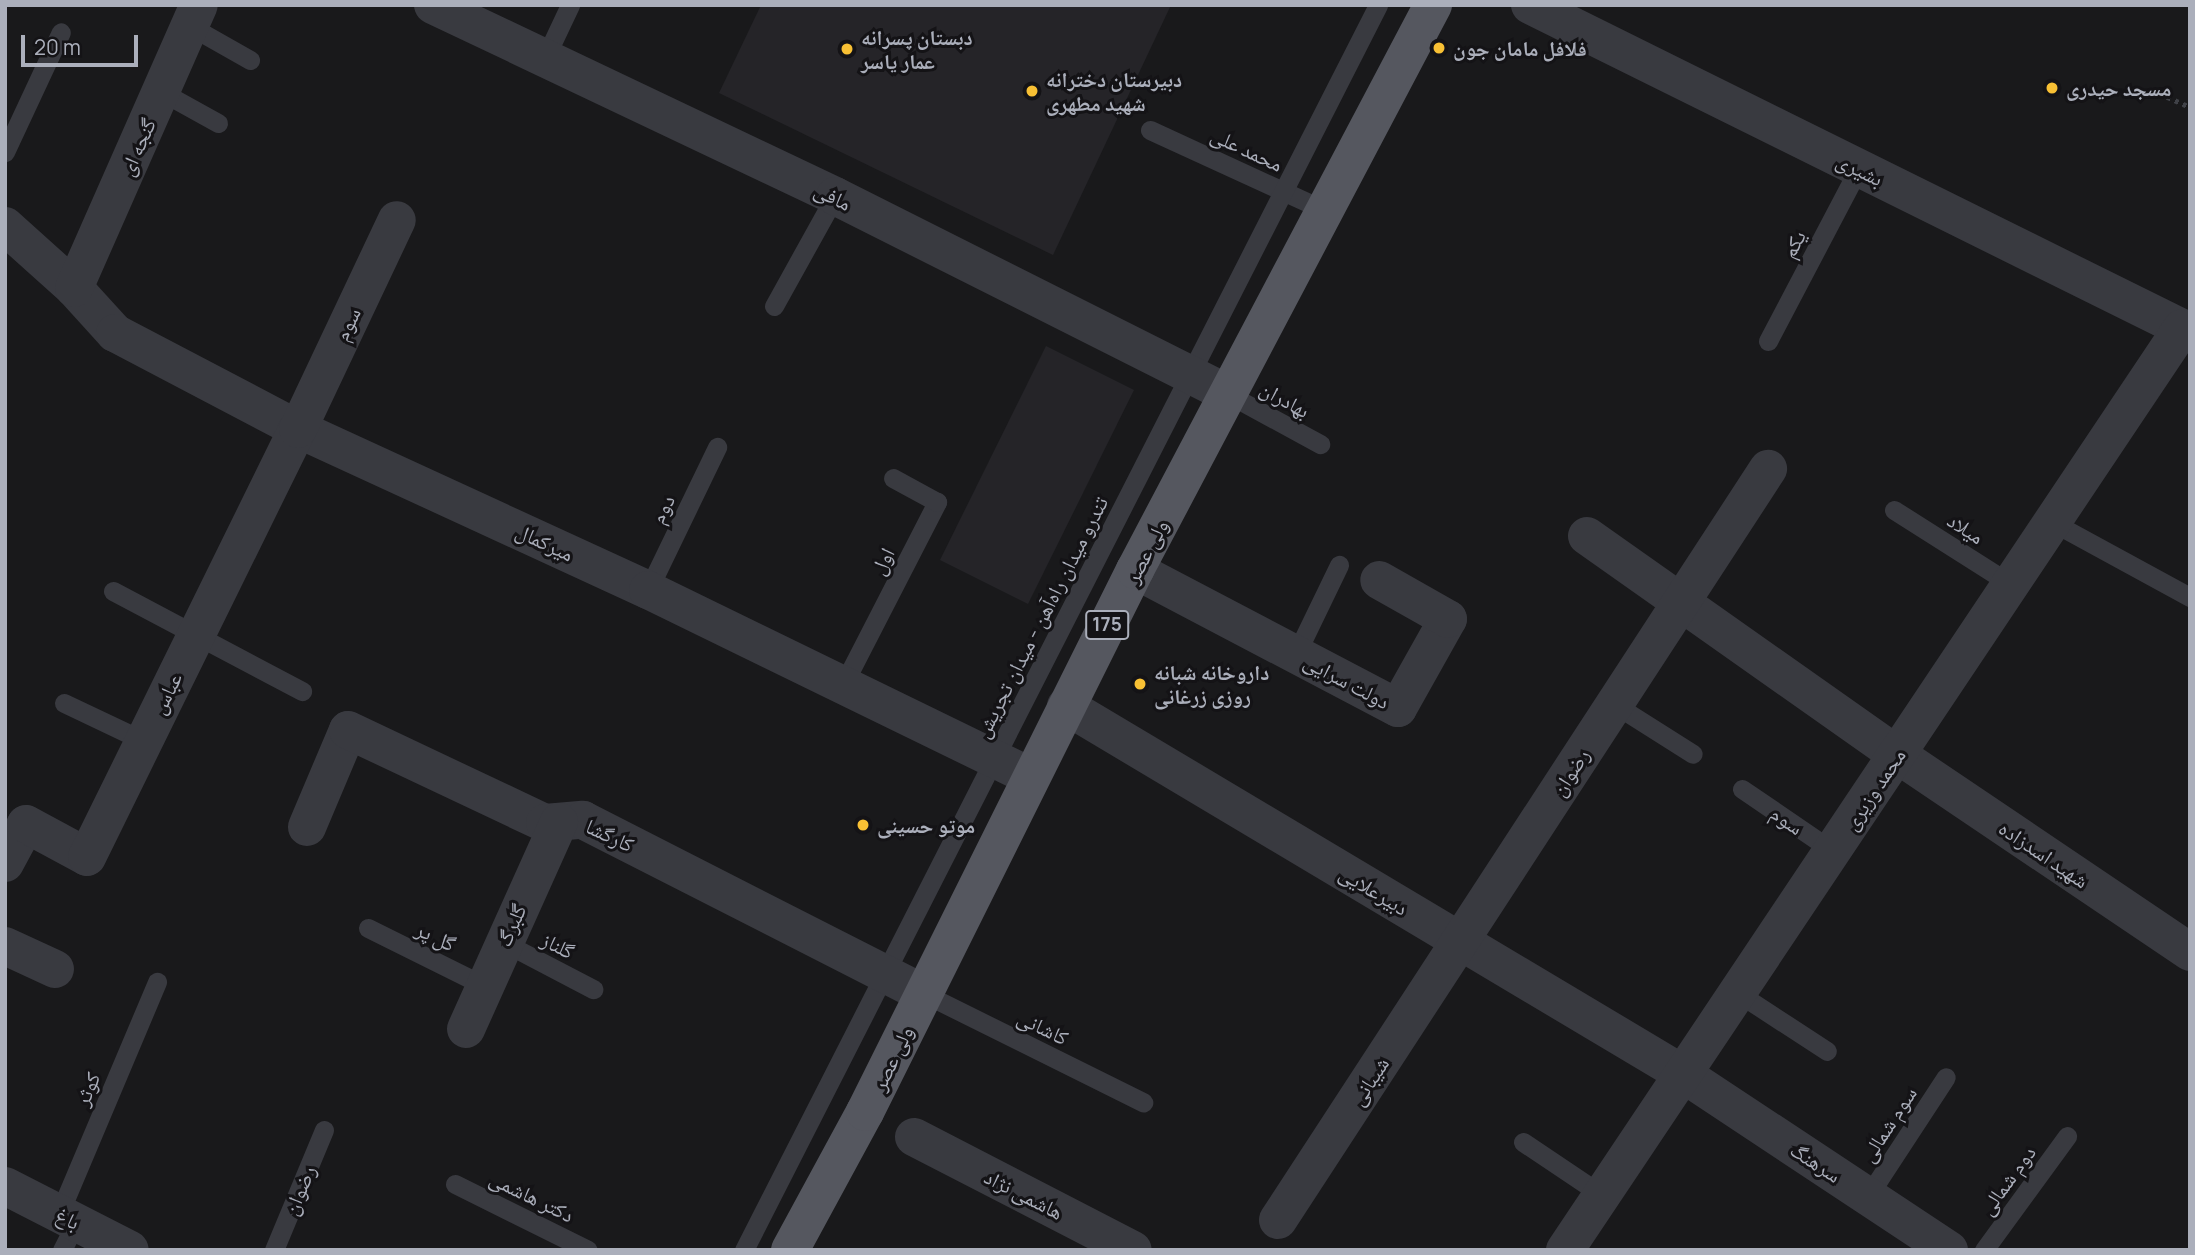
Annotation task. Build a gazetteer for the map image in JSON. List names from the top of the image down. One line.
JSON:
{"streets":{"main road":["ولی عصر","175"],"street":["گنجه ای","بشیری","مافی","سوم","میرکمال","دولت سرایی","عباس","رضوان","محمد وزیری","کارگشا","شهید اسدزاده","دبیرعلایی","گلبرگ","شیبانی","سرهنگ","هاشمی نژاد","باغ"],"lane":["محمد علی","یکم","بهادران","دوم","میلاد","اول","تندرو میدان راه‌آهن - میدان تجریش","گل پر","گلناز","کاشانی","کوثر","سوم شمالی","دوم شمالی","دکتر هاشمی"]},"crossings":[["گنجه ای","میرکمال"],["محمد علی","ولی عصر"],["محمد علی","تندرو میدان راه‌آهن - میدان تجریش"],["بشیری","یکم"],["بشیری","محمد وزیری"],["مافی","بهادران"],["مافی","ولی عصر"],["مافی","تندرو میدان راه‌آهن - میدان تجریش"],["سوم","میرکمال"],["سوم","عباس"],["سوم","محمد وزیری"],["بهادران","ولی عصر"],["دوم","میرکمال"],["میلاد","محمد وزیری"],["میرکمال","ولی عصر"],["میرکمال","اول"],["میرکمال","تندرو میدان راه‌آهن - میدان تجریش"],["میرکمال","عباس"],["ولی عصر","دولت سرایی"],["ولی عصر","کارگشا"],["ولی عصر","دبیرعلایی"],["ولی عصر","کاشانی"],["تندرو میدان راه‌آهن - میدان تجریش","کارگشا"],["رضوان","دبیرعلایی"],["رضوان","شیبانی"],["محمد وزیری","شهید اسدزاده"],["محمد وزیری","دبیرعلایی"],["محمد وزیری","سرهنگ"],["کارگشا","گلبرگ"],["کارگشا","کاشانی"],["دبیرعلایی","شیبانی"],["دبیرعلایی","سرهنگ"],["گلبرگ","گل پر"],["گلبرگ","گلناز"],["کوثر","باغ"],["سوم شمالی","سرهنگ"]],"places":["فلافل مامان جون","دبستان پسرانه عمار یاسر","مسجد حیدری","دبیرستان دخترانه شهید مطهری","داروخانه شبانه روزی زرغانی","موتو حسینی"],"scale_bar":"20 m"}
